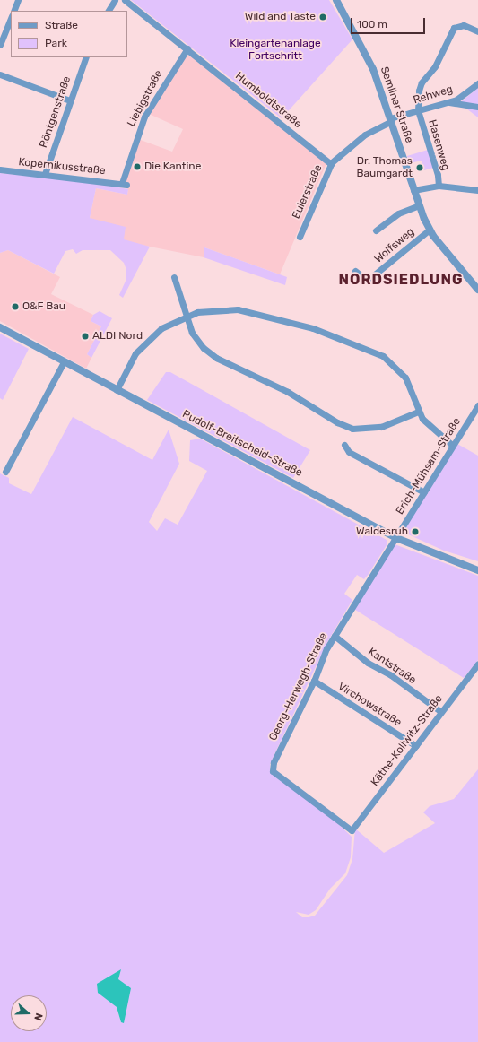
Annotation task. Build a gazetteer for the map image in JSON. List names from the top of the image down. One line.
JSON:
{"streets":{"street":["Rehweg","Liebigstraße","Humboldtstraße","Semliner Straße","Röntgenstraße","Hasenweg","Kopernikusstraße","Eulerstraße","Wolfsweg","Rudolf-Breitscheid-Straße","Erich-Mühsam-Straße","Kantstraße","Georg-Herwegh-Straße","Virchowstraße","Käthe-Kollwitz-Straße"]},"crossings":[["Rehweg","Semliner Straße"],["Rehweg","Hasenweg"],["Rehweg","Eulerstraße"],["Liebigstraße","Humboldtstraße"],["Liebigstraße","Kopernikusstraße"],["Humboldtstraße","Eulerstraße"],["Semliner Straße","Hasenweg"],["Semliner Straße","Eulerstraße"],["Semliner Straße","Wolfsweg"],["Röntgenstraße","Kopernikusstraße"],["Rudolf-Breitscheid-Straße","Erich-Mühsam-Straße"],["Rudolf-Breitscheid-Straße","Georg-Herwegh-Straße"],["Erich-Mühsam-Straße","Georg-Herwegh-Straße"],["Kantstraße","Georg-Herwegh-Straße"],["Kantstraße","Käthe-Kollwitz-Straße"],["Georg-Herwegh-Straße","Virchowstraße"],["Georg-Herwegh-Straße","Käthe-Kollwitz-Straße"],["Virchowstraße","Käthe-Kollwitz-Straße"]],"districts":["NORDSIEDLUNG"],"parks":["Kleingartenanlage Fortschritt"],"places":["Wild and Taste","Die Kantine","Dr. Thomas Baumgardt","O&F Bau","ALDI Nord","Waldesruh"],"legend":["Straße","Park"],"scale_bar":"100 m","north":"right"}
